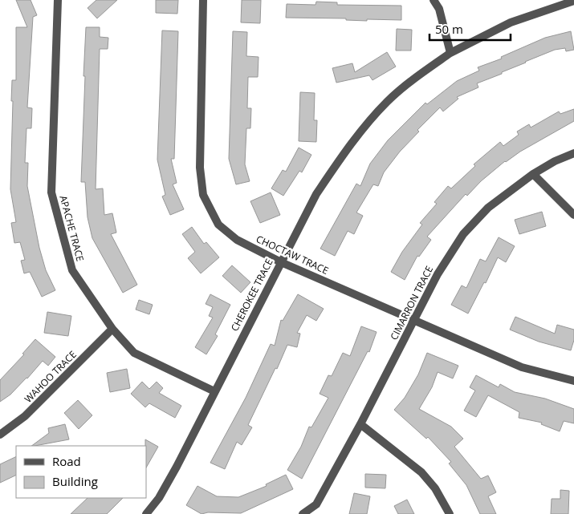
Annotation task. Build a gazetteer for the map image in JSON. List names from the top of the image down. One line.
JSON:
{"streets":{"street":["APACHE TRACE","CHOCTAW TRACE","CHEROKEE TRACE","CIMARRON TRACE","WAHOO TRACE"]},"crossings":[["APACHE TRACE","CHEROKEE TRACE"],["APACHE TRACE","WAHOO TRACE"],["CHOCTAW TRACE","CHEROKEE TRACE"],["CHOCTAW TRACE","CIMARRON TRACE"]],"legend":["Road","Building"],"scale_bar":"50 m"}
